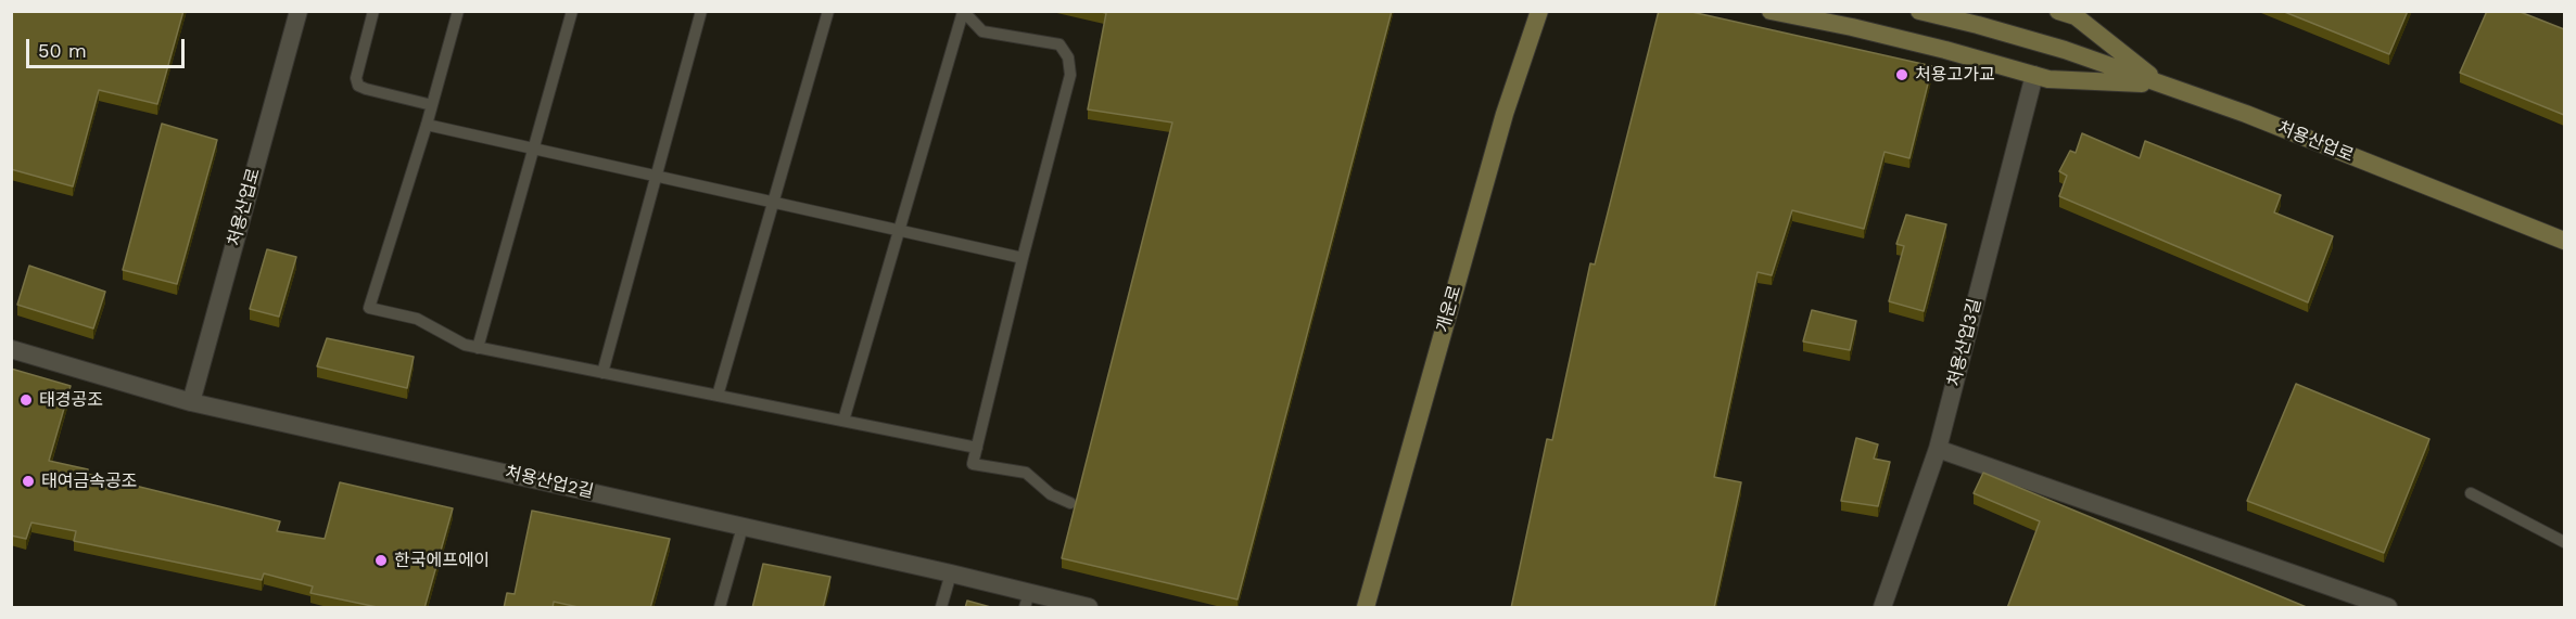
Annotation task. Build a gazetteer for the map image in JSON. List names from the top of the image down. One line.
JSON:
{"streets":{"main road":["처용산업로","개운로"],"street":["처용산업3길","처용산업2길"]},"crossings":[["처용산업로","처용산업2길"]],"places":["처용고가교","태경공조","태여금속공조","한국에프에이"],"scale_bar":"50 m"}
